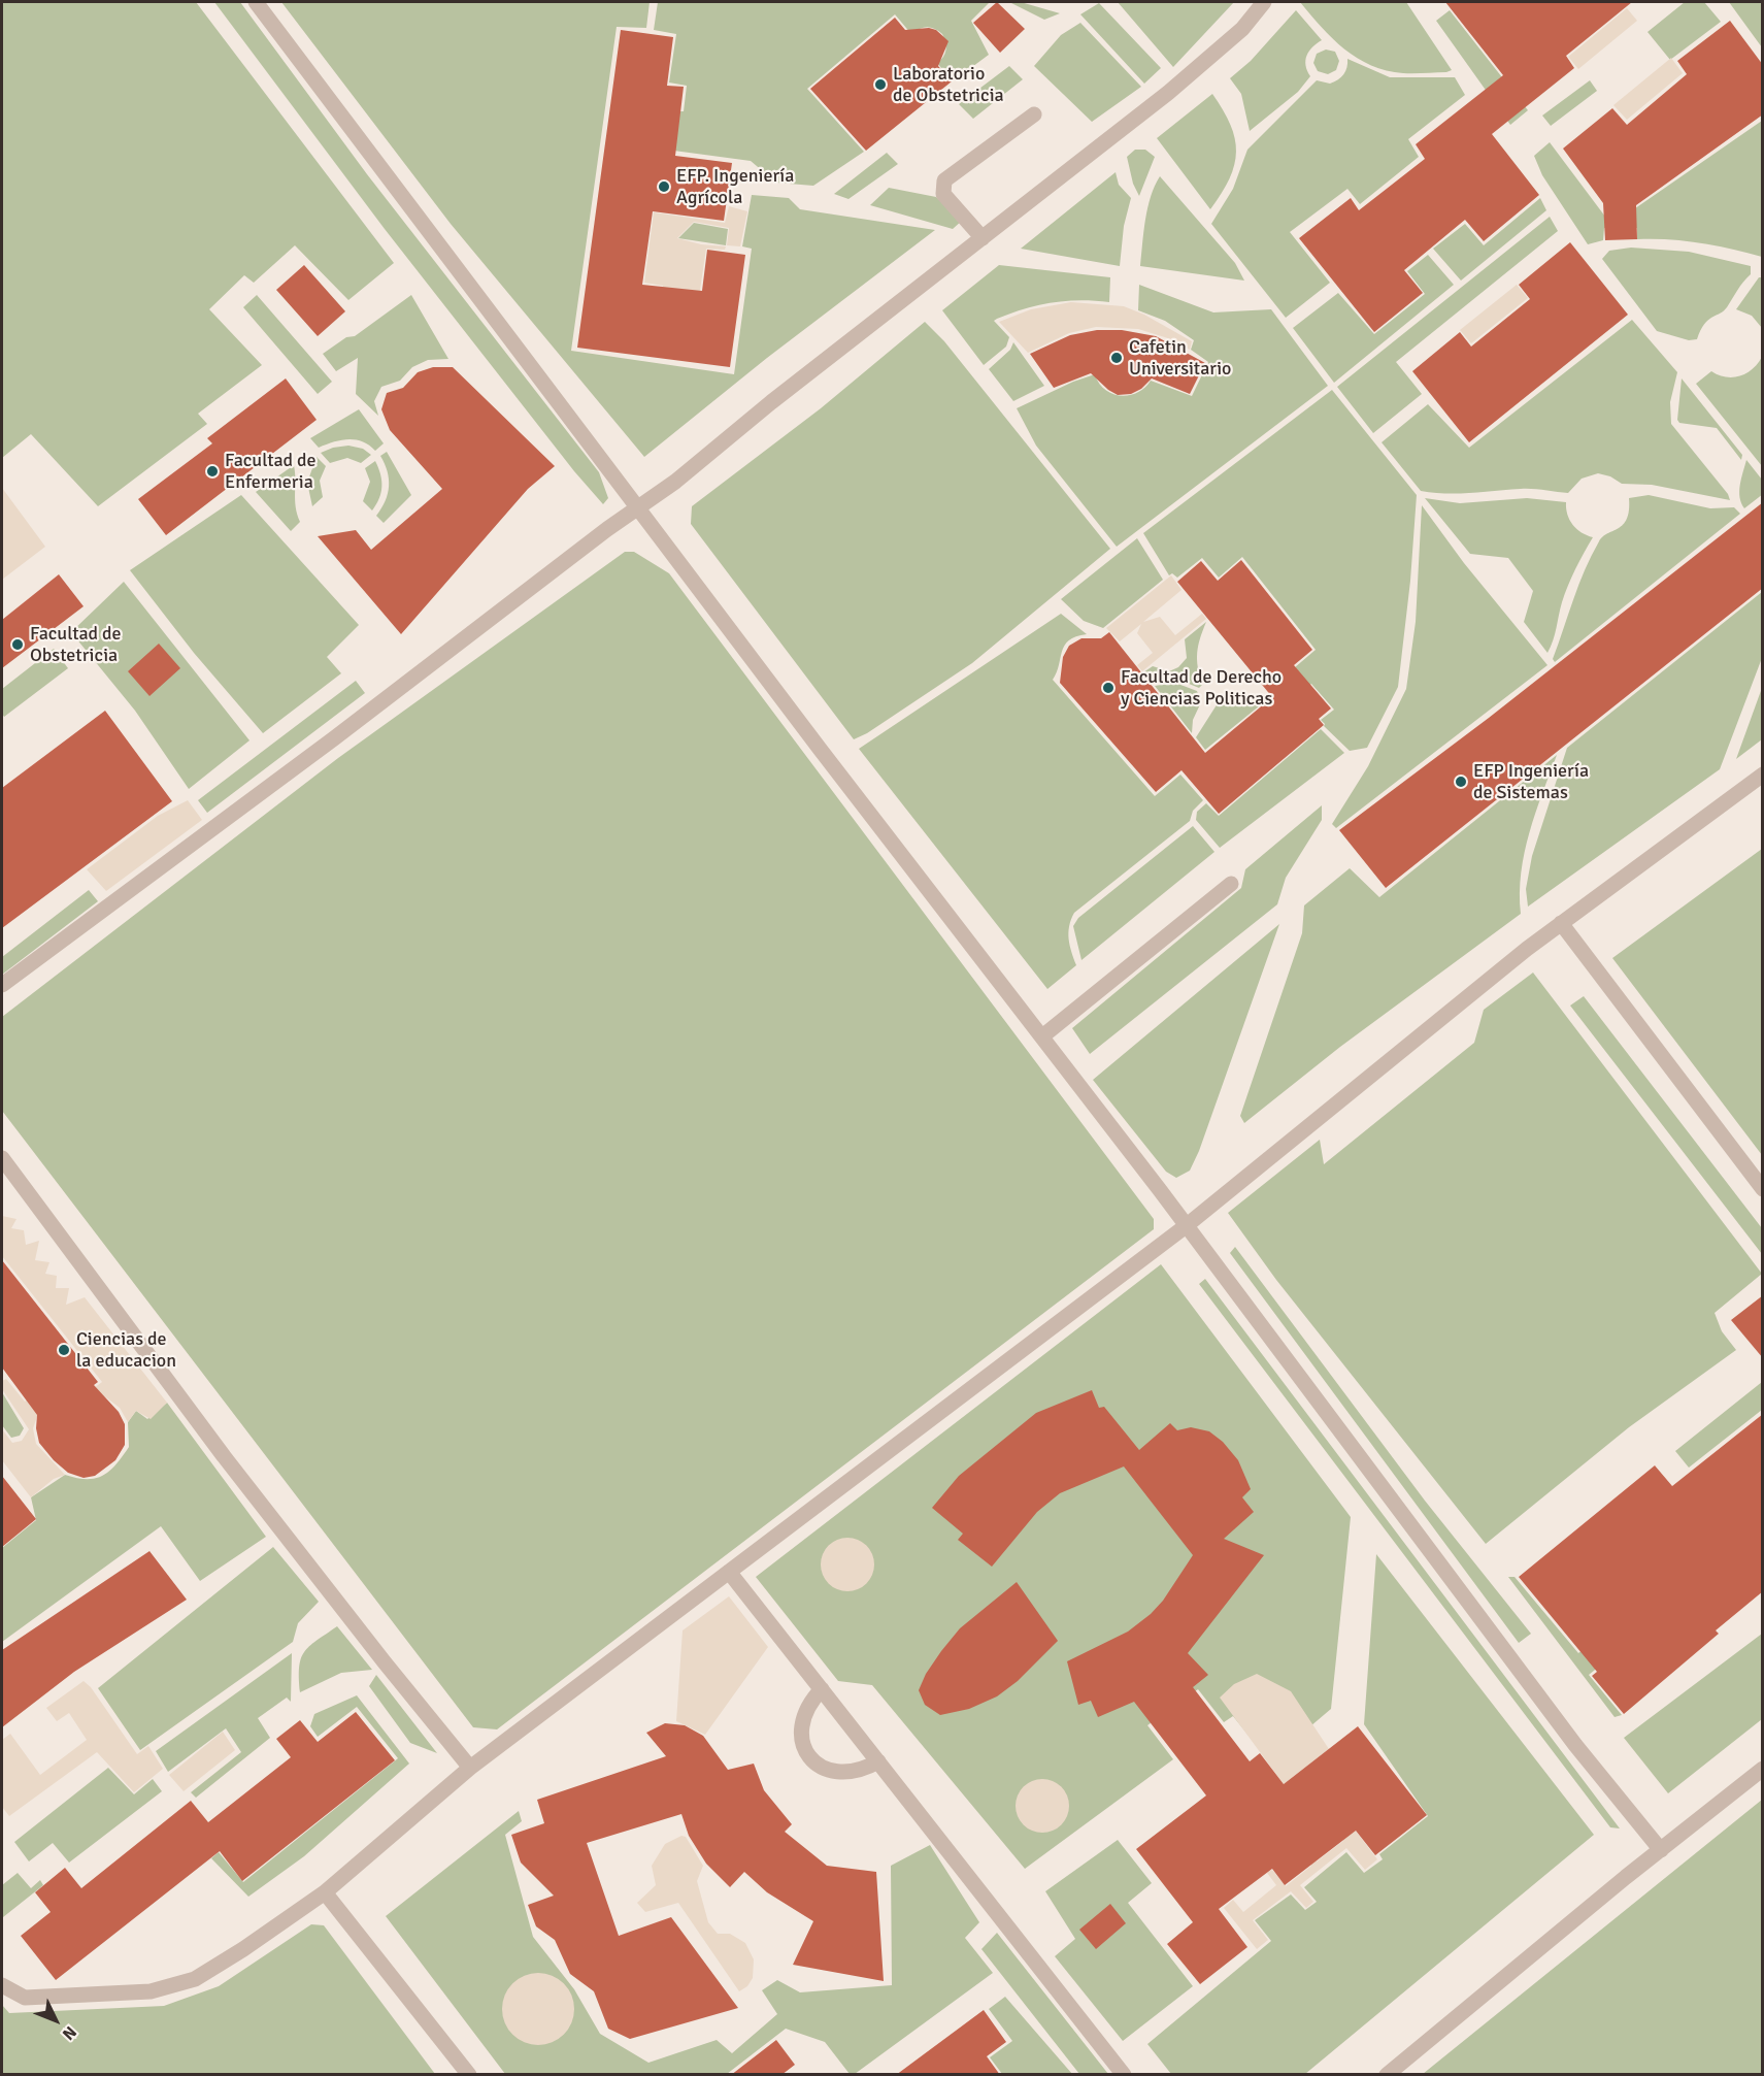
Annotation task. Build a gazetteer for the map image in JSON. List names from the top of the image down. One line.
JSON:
{"places":["Laboratorio de Obstetricia","EFP. Ingeniería Agrícola","Cafetin Universitario","Facultad de Enfermeria","Facultad de Obstetricia","Facultad de Derecho y Ciencias Politicas","EFP Ingeniería de Sistemas","Ciencias de la educacion"],"north":"bottom right"}
